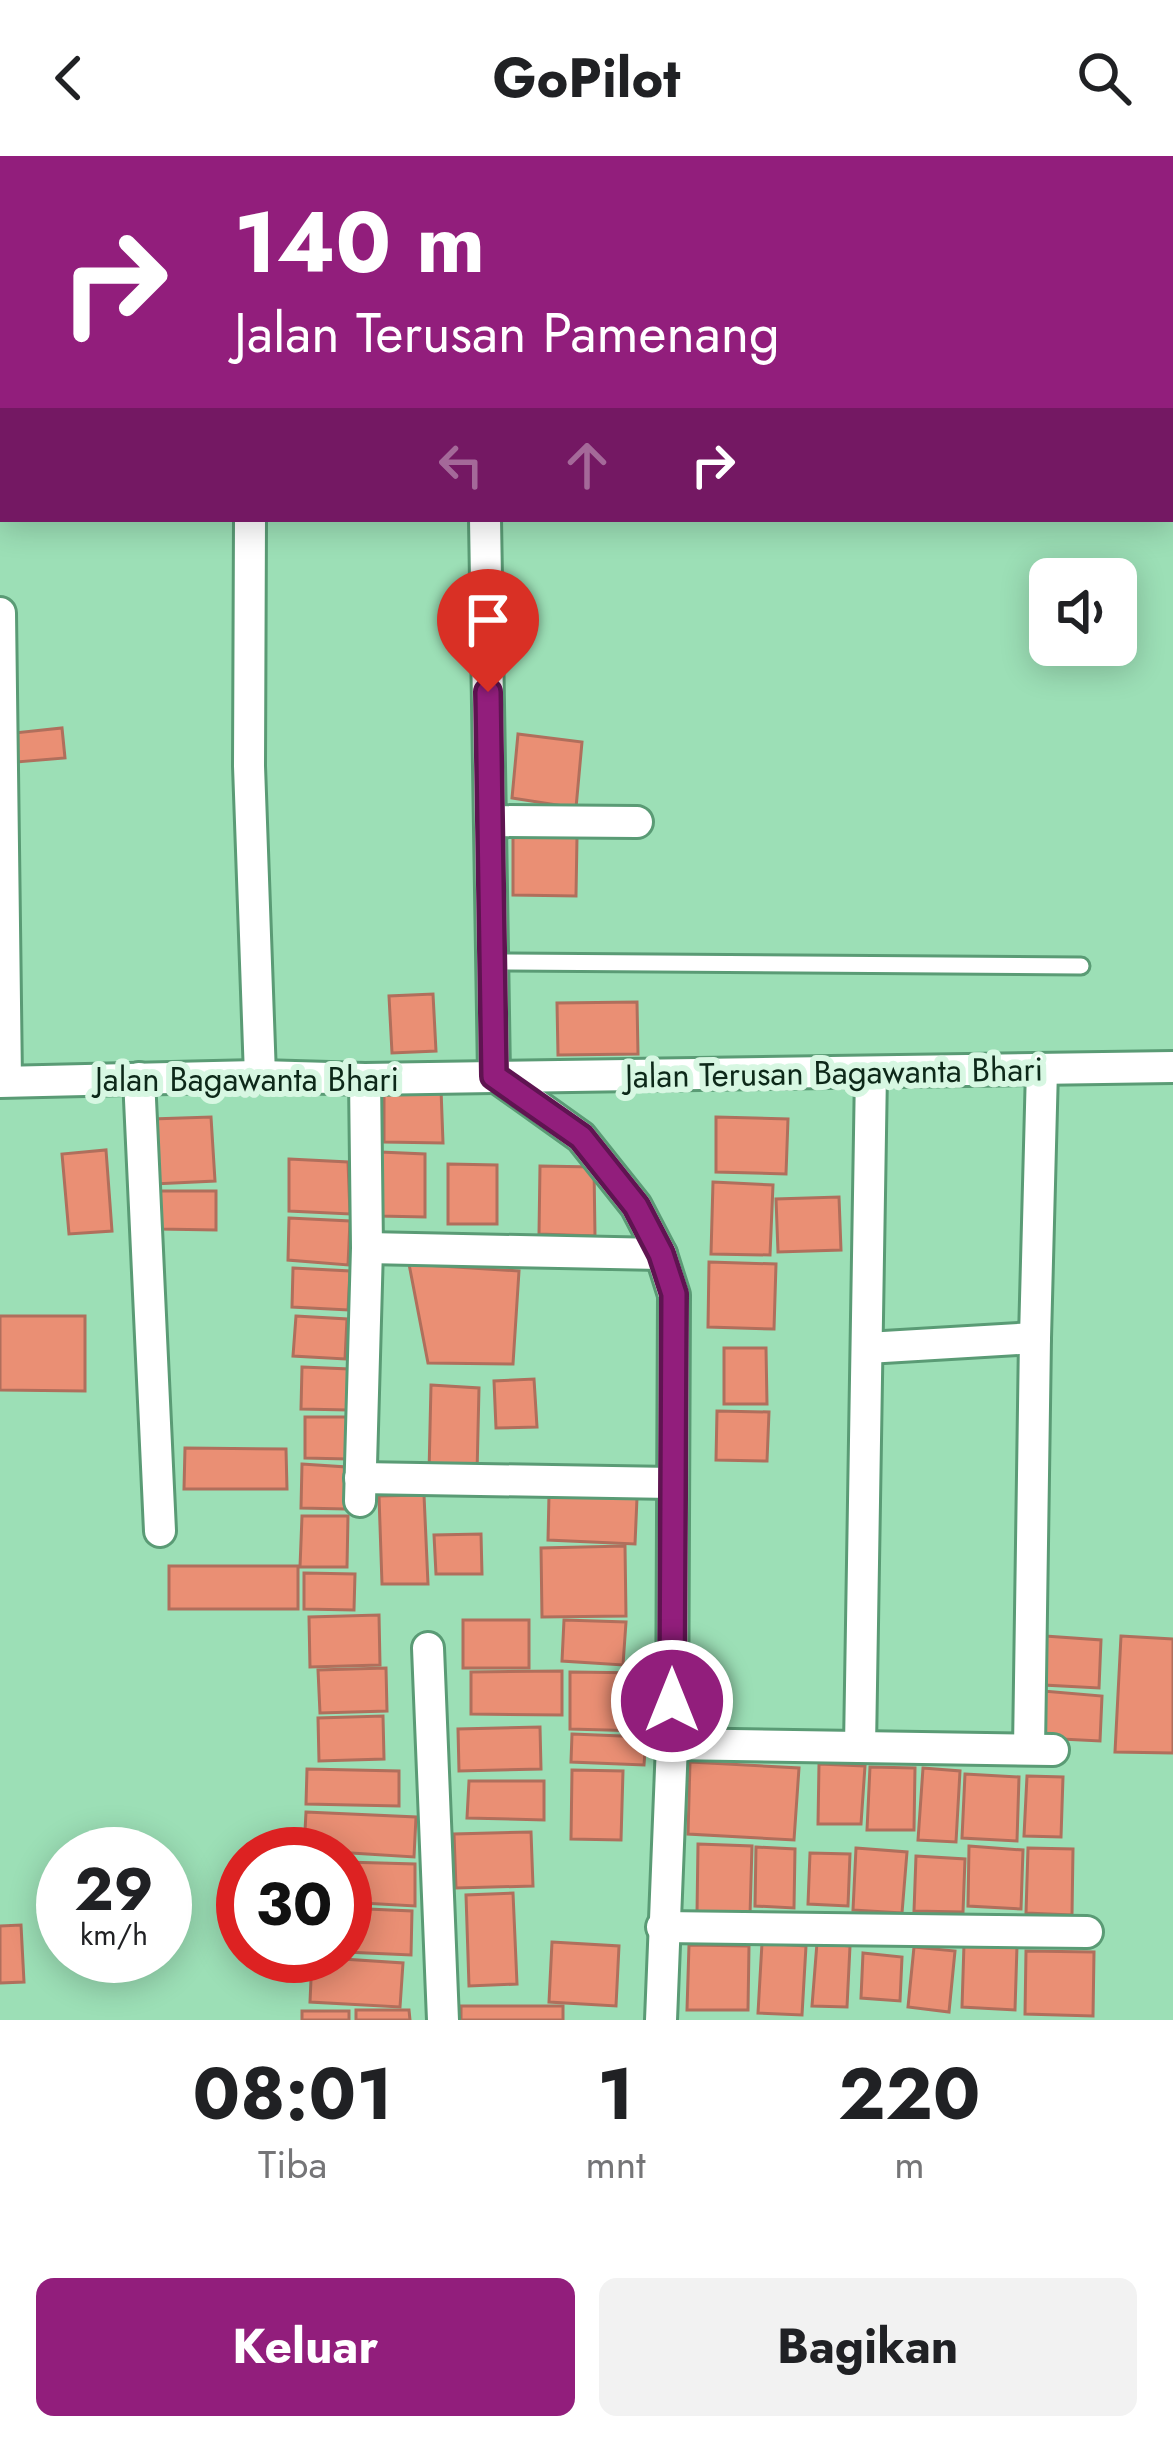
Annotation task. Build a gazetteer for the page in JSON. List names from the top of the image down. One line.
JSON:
{"streets":{"street":["Jalan Terusan Bagawanta Bhari","Jalan Bagawanta Bhari"]},"crossings":[["Jalan Terusan Bagawanta Bhari","Jalan Bagawanta Bhari"]],"page":{"header":"GoPilot","turn":["140 m","Jalan Terusan Pamenang"],"speed":"29 km/h","limit":"30","eta":["08:01","Tiba","1","mnt","220","m"],"buttons":["Keluar","Bagikan"]}}
